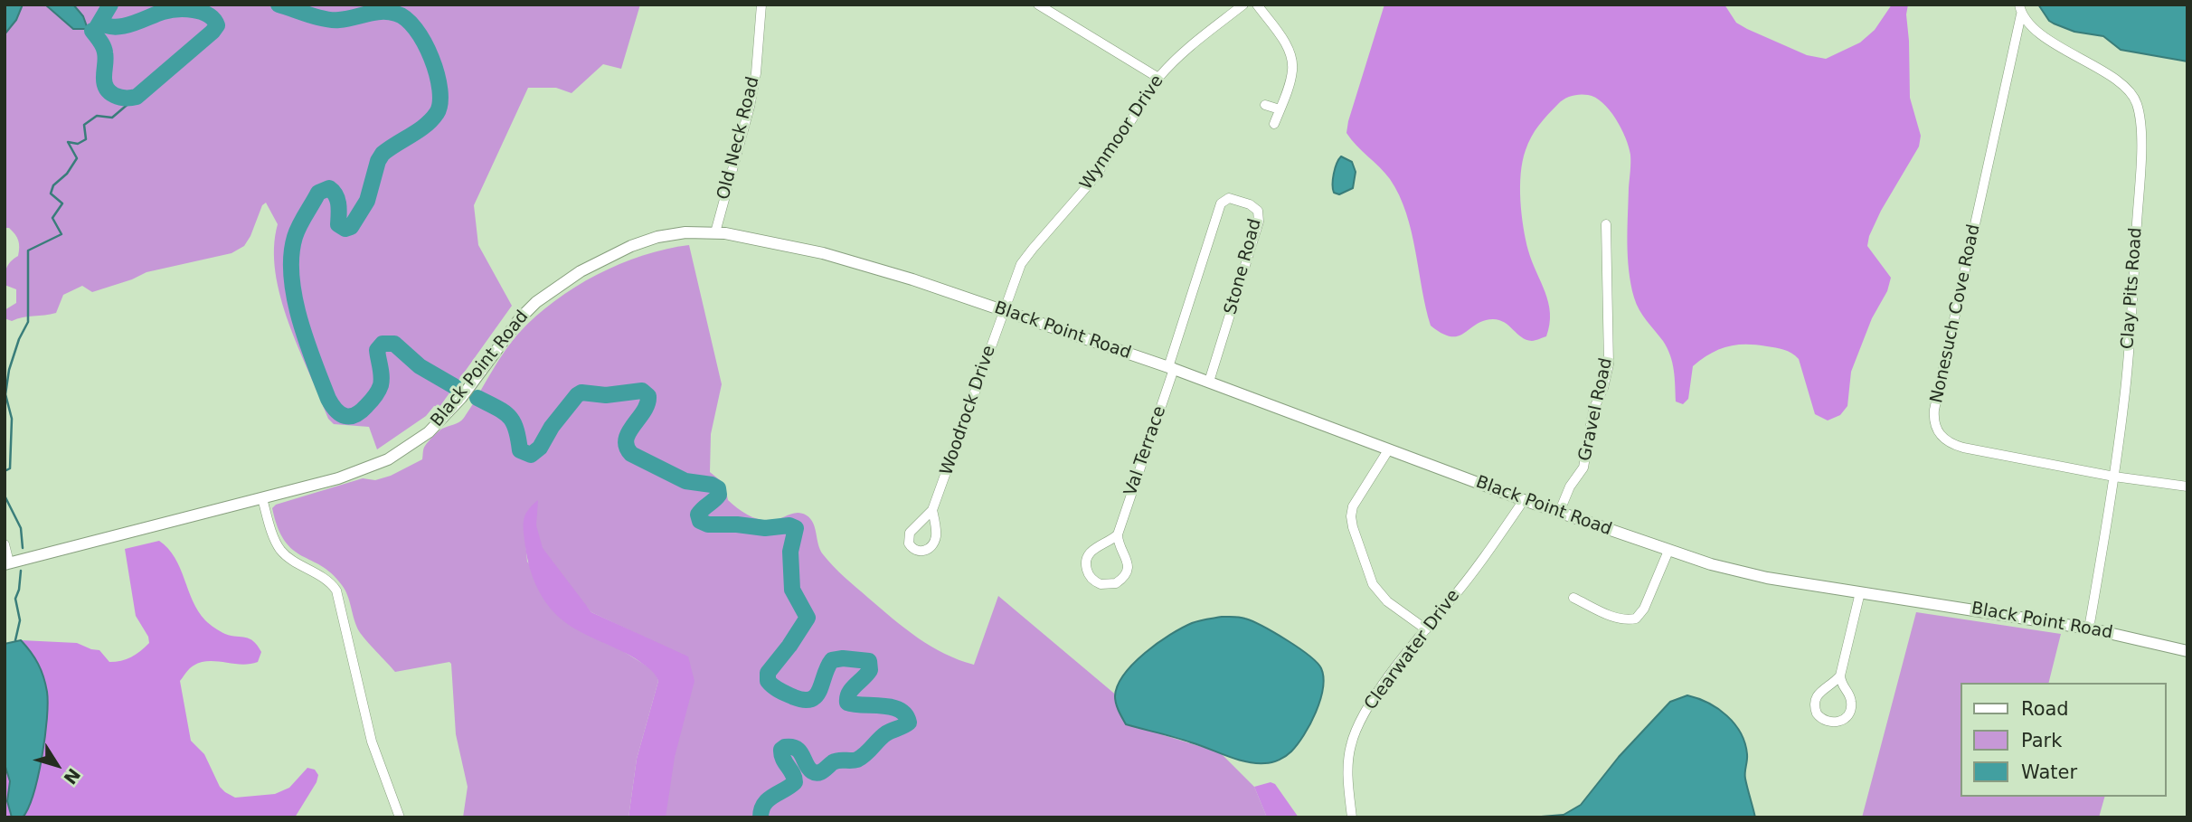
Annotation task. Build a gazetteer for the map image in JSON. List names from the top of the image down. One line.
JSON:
{"streets":{"main road":["Black Point Road"],"street":["Wynmoor Drive","Old Neck Road","Stone Road","Clay Pits Road","Nonesuch Cove Road","Gravel Road","Woodrock Drive","Val Terrace","Clearwater Drive"]},"crossings":[["Wynmoor Drive","Black Point Road"],["Wynmoor Drive","Woodrock Drive"],["Old Neck Road","Black Point Road"],["Stone Road","Black Point Road"],["Stone Road","Val Terrace"],["Clay Pits Road","Nonesuch Cove Road"],["Clay Pits Road","Black Point Road"],["Black Point Road","Gravel Road"],["Black Point Road","Woodrock Drive"],["Black Point Road","Val Terrace"],["Black Point Road","Clearwater Drive"]],"legend":["Road","Park","Water"],"north":"bottom right"}
